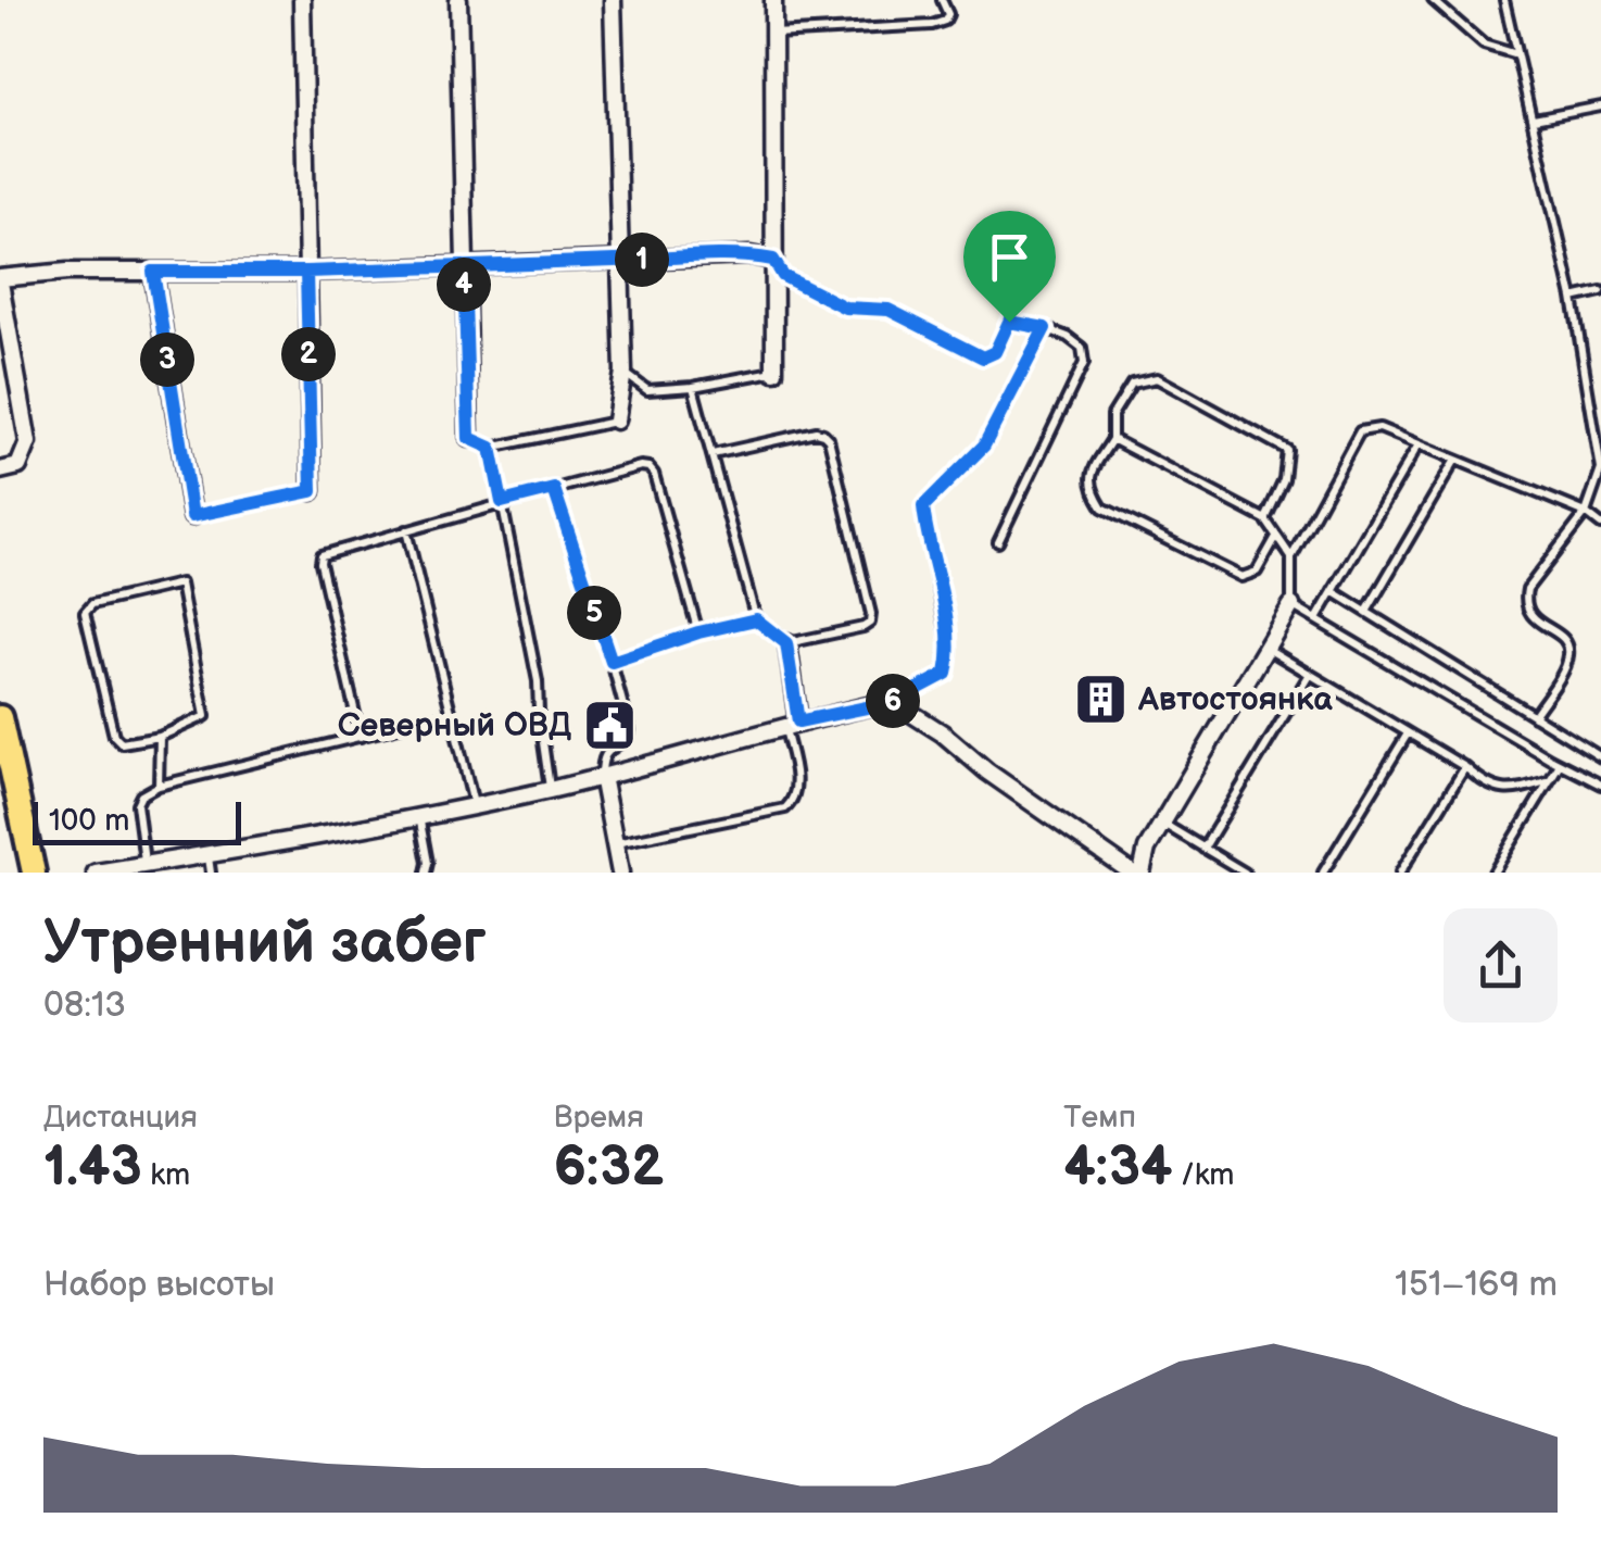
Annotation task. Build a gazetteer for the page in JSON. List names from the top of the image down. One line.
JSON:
{"places":{"building":["Автостоянка"],"public building":["Северный ОВД"]},"scale_bar":"100 m","page":{"pins":["1","4","2","3","5","6"],"scale":"100 m","heading":["Утренний забег","08:13"],"stats":[["Дистанция","1.43 km"],["Время","6:32"],["Темп","4:34 /km"]],"chart":["Набор высоты","151–169 m"]}}
